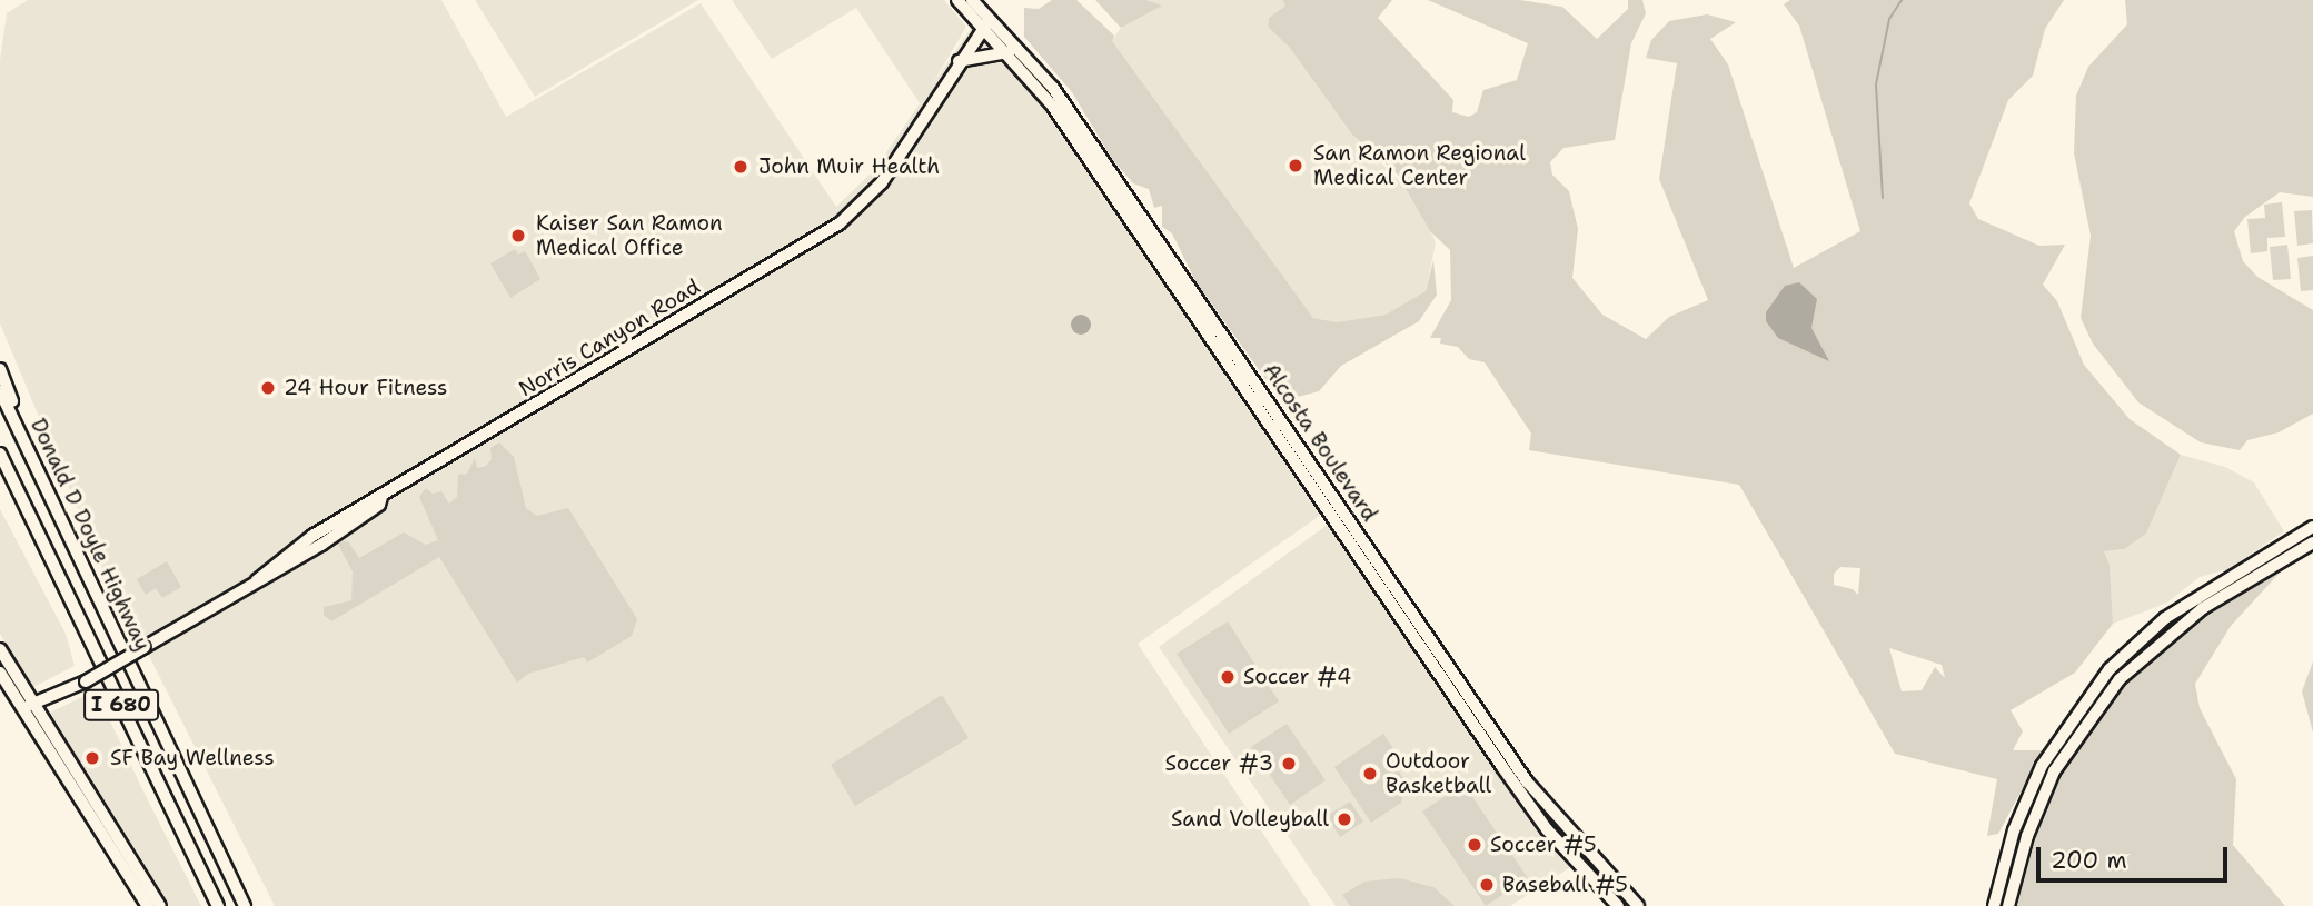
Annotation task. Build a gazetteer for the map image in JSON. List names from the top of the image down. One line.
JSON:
{"streets":{"highway":["Donald D Doyle Highway","I 680"],"main road":["Norris Canyon Road","Alcosta Boulevard"]},"crossings":[["Norris Canyon Road","Alcosta Boulevard"]],"places":["San Ramon Regional Medical Center","John Muir Health","Kaiser San Ramon Medical Office","24 Hour Fitness","Soccer #4","SF Bay Wellness","Soccer #3","Outdoor Basketball","Sand Volleyball","Soccer #5","Baseball #5"],"scale_bar":"200 m"}
